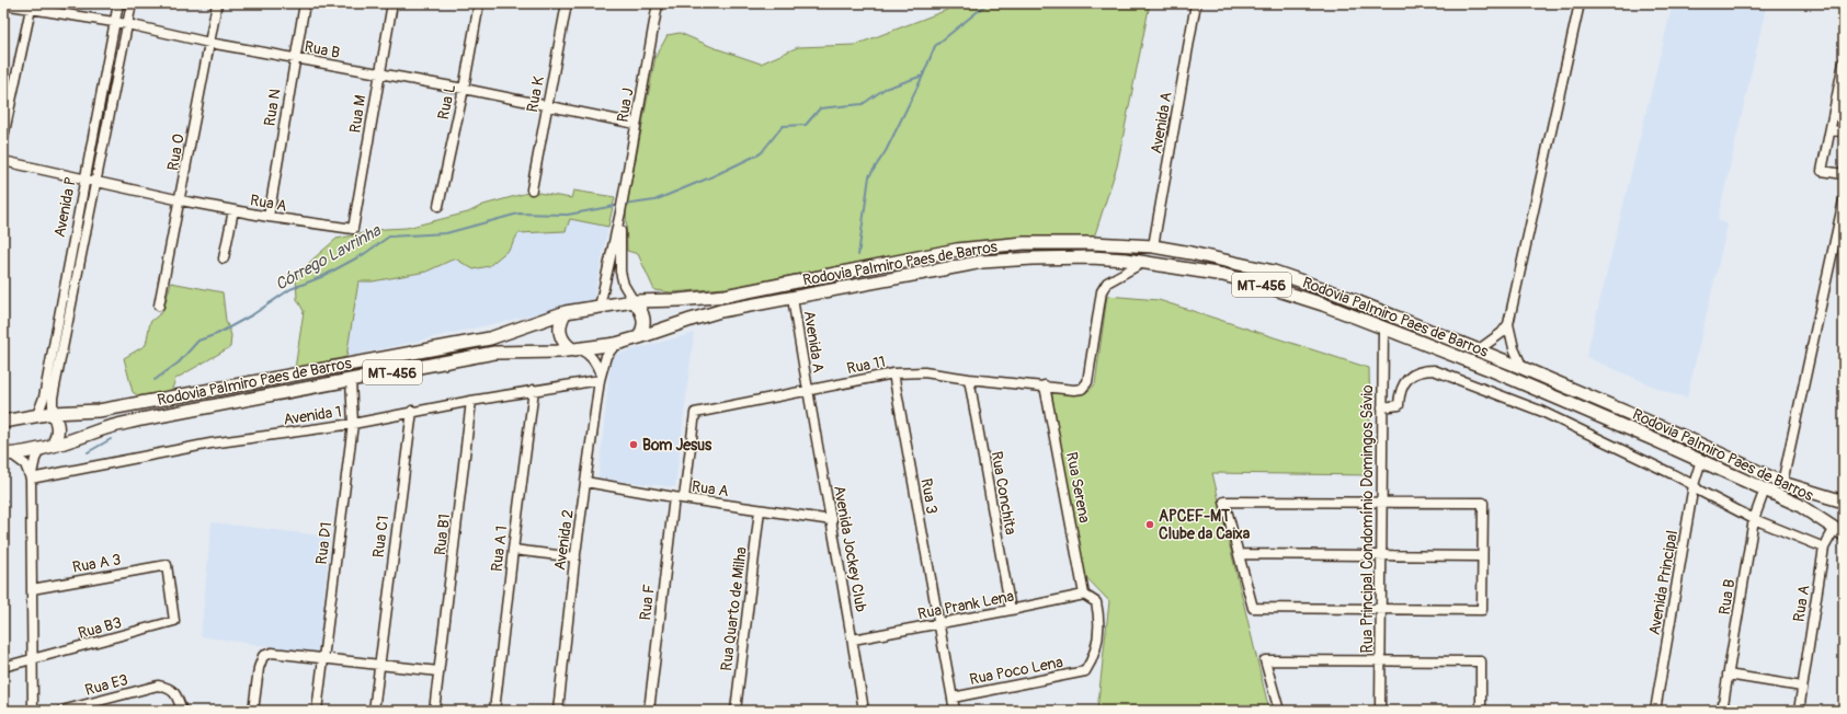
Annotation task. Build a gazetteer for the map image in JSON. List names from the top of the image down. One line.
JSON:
{"streets":{"main road":["Rodovia Palmiro Paes de Barros","MT-456"],"street":["Rua B","Rua K","Rua L","Rua J","Rua N","Rua M","Avenida A","Rua O","Rua A","Avenida P","Rua 11","Avenida 1","Rua Serena","Rua Conchita","Rua 3","Rua Principal Condomínio Domingos Sávio","Rua B1","Rua C1","Avenida 2","Rua D1","Rua A 1","Avenida Jockey Club","Rua A 3","Avenida Principal","Rua F","Rua Prank Lena","Rua Quarto de Milha","Rua B3","Rua Poco Lena","Rua E3"]},"crossings":[["Rua B","Rua K"],["Rua B","Rua L"],["Rua B","Rua J"],["Rua B","Rua N"],["Rua B","Rua M"],["Rua B","Rua O"],["Rua B","Avenida P"],["Rua B","Rodovia Palmiro Paes de Barros"],["Rua J","Rodovia Palmiro Paes de Barros"],["Rua N","Rua A"],["Rua M","Rua A"],["Avenida A","Rodovia Palmiro Paes de Barros"],["Avenida A","Rua 11"],["Avenida A","Avenida Jockey Club"],["Rua O","Rua A"],["Rua A","Avenida P"],["Rua A","Rodovia Palmiro Paes de Barros"],["Rua A","Rua 11"],["Rua A","Avenida 2"],["Rua A","Avenida Jockey Club"],["Rua A","Rua F"],["Rua A","Rua Quarto de Milha"],["Avenida P","Rodovia Palmiro Paes de Barros"],["Rodovia Palmiro Paes de Barros","Rua 11"],["Rodovia Palmiro Paes de Barros","Rua Principal Condomínio Domingos Sávio"],["Rodovia Palmiro Paes de Barros","Avenida 2"],["Rodovia Palmiro Paes de Barros","Rua D1"],["Rodovia Palmiro Paes de Barros","Avenida Principal"],["Rua 11","Rua Serena"],["Rua 11","Rua Conchita"],["Rua 11","Rua 3"],["Rua 11","Avenida Jockey Club"],["Avenida 1","Rua B1"],["Avenida 1","Rua C1"],["Avenida 1","Avenida 2"],["Avenida 1","Rua D1"],["Avenida 1","Rua A 1"],["Rua Serena","Rua Prank Lena"],["Rua Serena","Rua Poco Lena"],["Rua Conchita","Rua Prank Lena"],["Rua 3","Rua Prank Lena"],["Rua 3","Rua Poco Lena"],["Avenida Jockey Club","Rua Prank Lena"],["Rua A 3","Rua B3"],["Rua Prank Lena","Rua Poco Lena"]],"water":["Córrego Lavrinha"],"places":["Bom Jesus","APCEF-MT Clube da Caixa"]}
